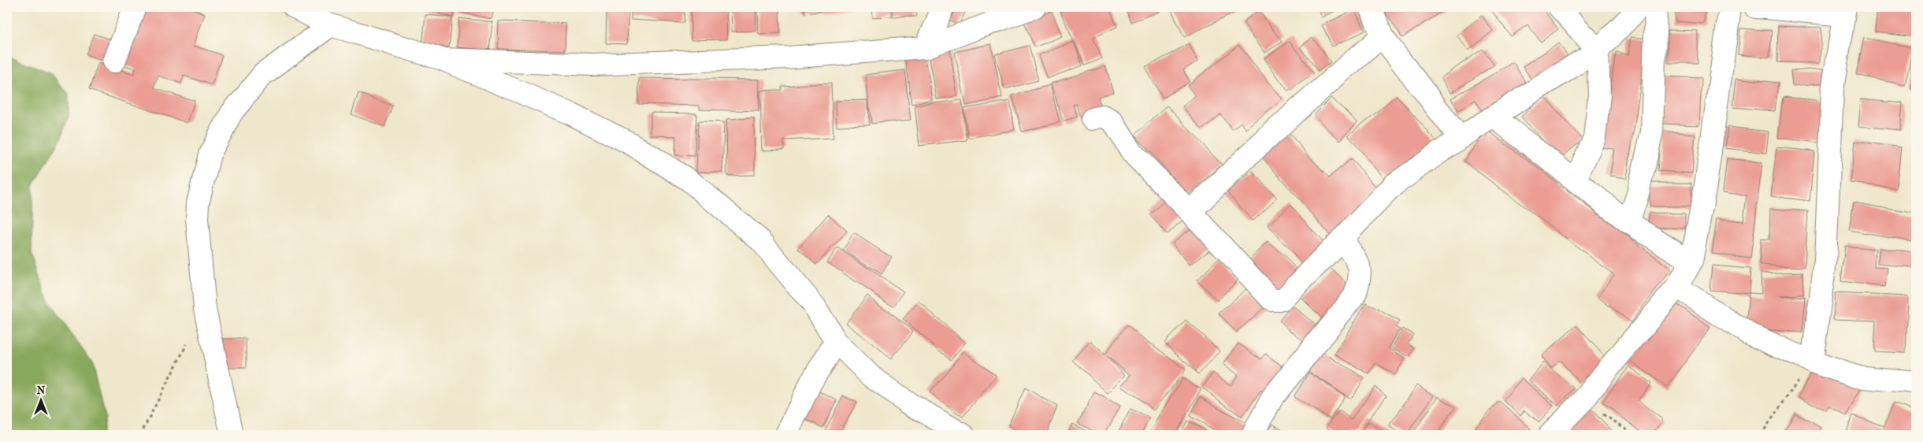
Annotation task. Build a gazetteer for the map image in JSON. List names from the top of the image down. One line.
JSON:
{"north":"top"}
